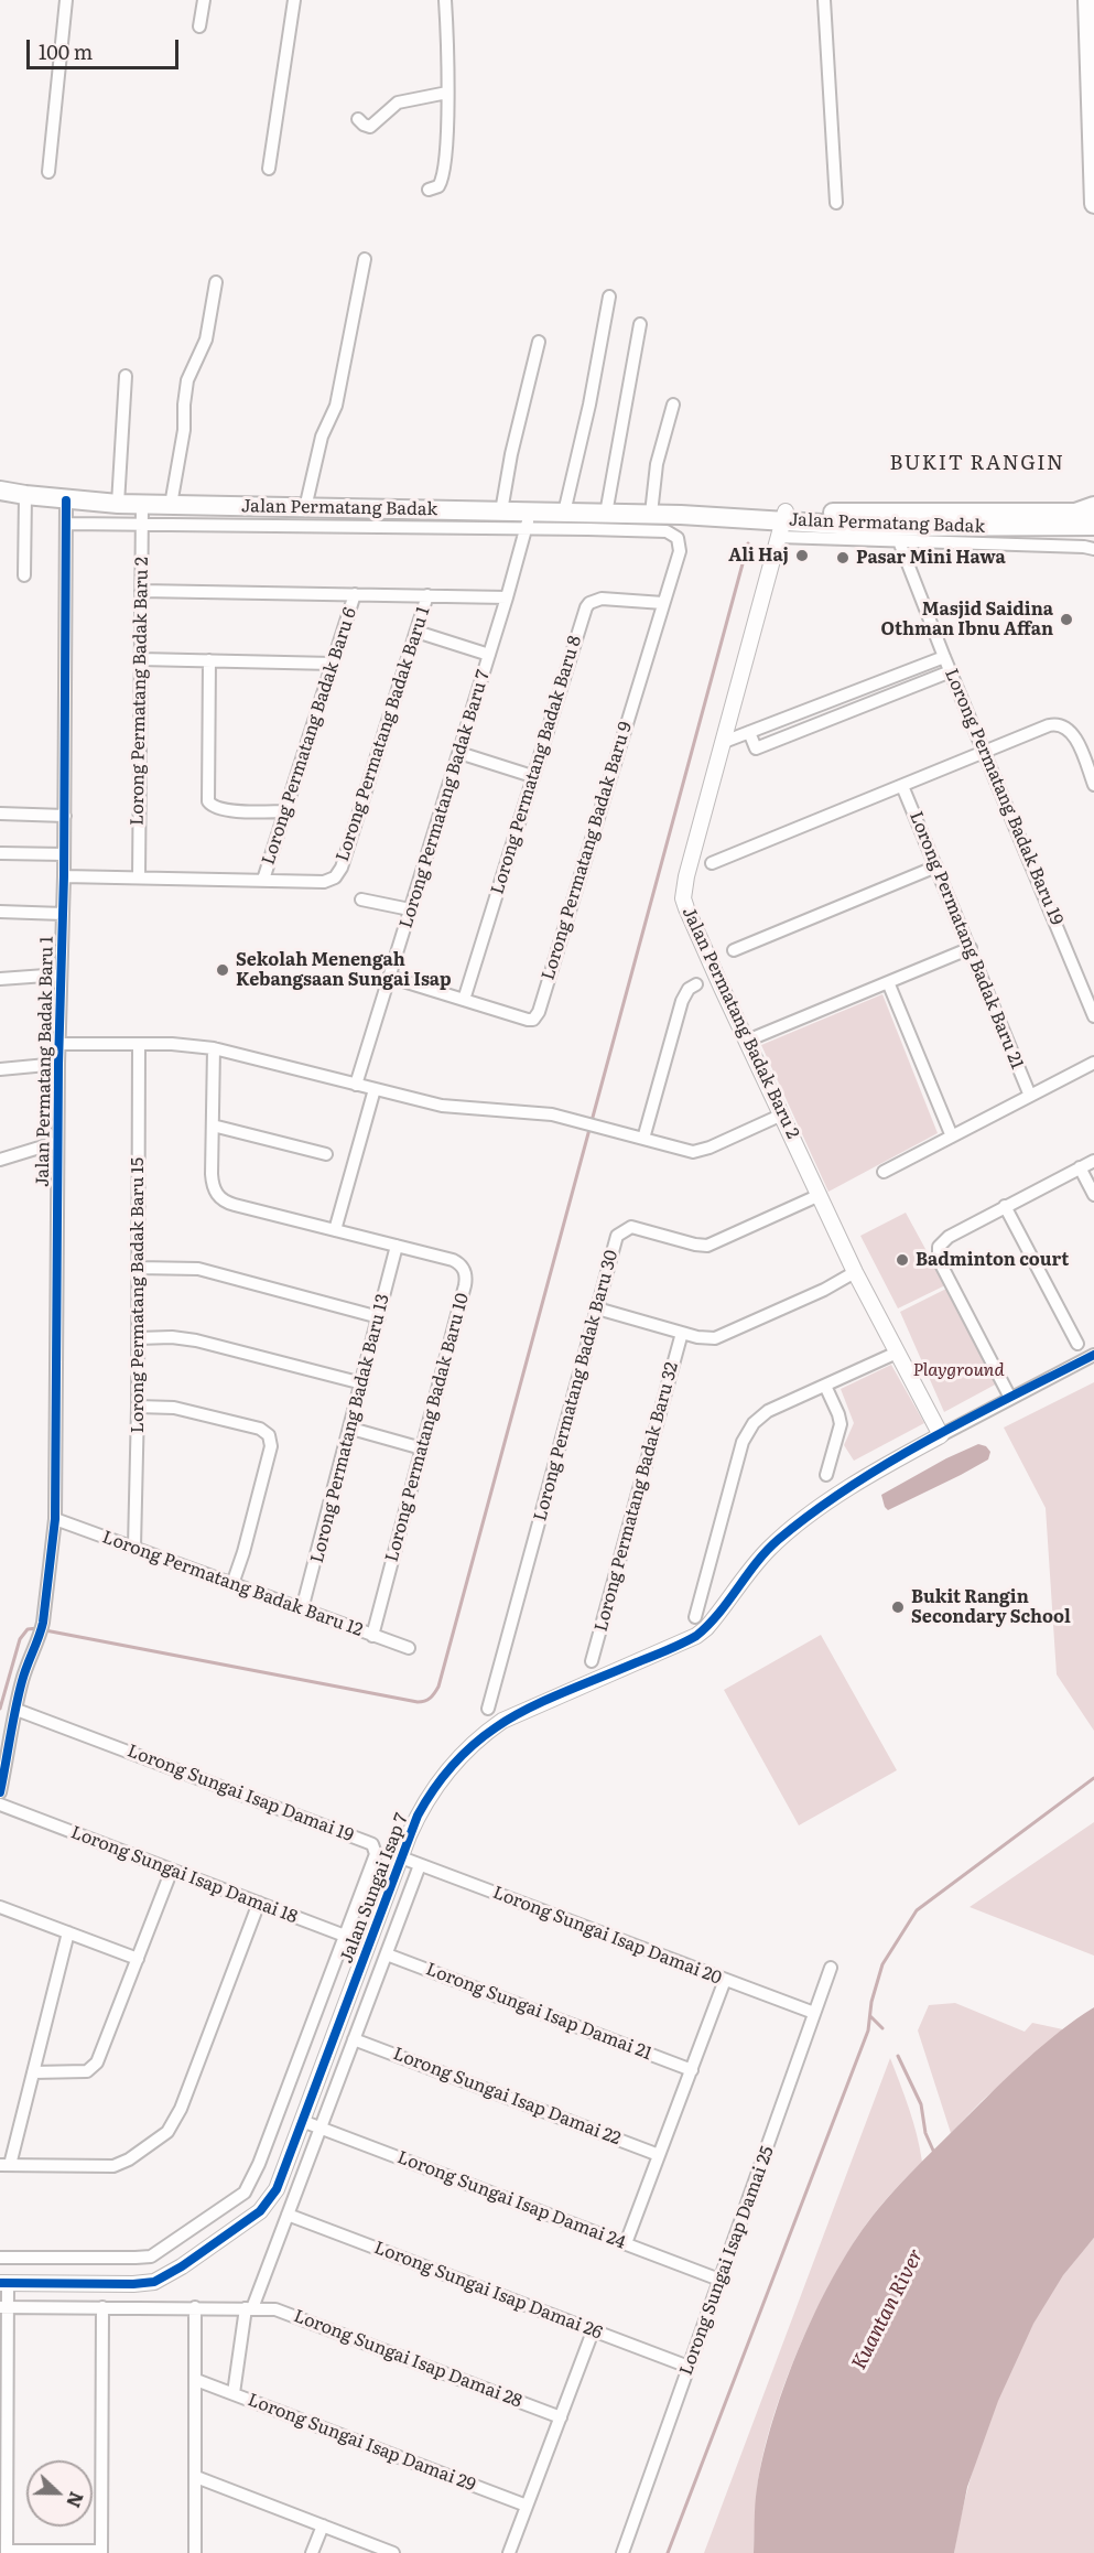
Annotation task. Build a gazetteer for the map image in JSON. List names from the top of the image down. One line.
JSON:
{"streets":{"main road":["Jalan Permatang Badak"],"street":["Lorong Permatang Badak Baru 2","Lorong Permatang Badak Baru 1","Lorong Permatang Badak Baru 6","Lorong Permatang Badak Baru 8","Lorong Permatang Badak Baru 19","Lorong Permatang Badak Baru 7","Lorong Permatang Badak Baru 9","Lorong Permatang Badak Baru 21","Jalan Permatang Badak Baru 2","Jalan Permatang Badak Baru 1","Lorong Permatang Badak Baru 15","Lorong Permatang Badak Baru 30","Lorong Permatang Badak Baru 10","Lorong Permatang Badak Baru 13","Lorong Permatang Badak Baru 32","Lorong Permatang Badak Baru 12","Lorong Sungai Isap Damai 19","Lorong Sungai Isap Damai 18","Jalan Sungai Isap 7","Lorong Sungai Isap Damai 20","Lorong Sungai Isap Damai 21","Lorong Sungai Isap Damai 22","Lorong Sungai Isap Damai 24","Lorong Sungai Isap Damai 25","Lorong Sungai Isap Damai 26","Lorong Sungai Isap Damai 28","Lorong Sungai Isap Damai 29"]},"crossings":[["Jalan Permatang Badak","Lorong Permatang Badak Baru 2"],["Jalan Permatang Badak","Lorong Permatang Badak Baru 7"],["Jalan Permatang Badak","Lorong Permatang Badak Baru 9"],["Jalan Permatang Badak","Jalan Permatang Badak Baru 2"],["Jalan Permatang Badak","Jalan Permatang Badak Baru 1"],["Lorong Permatang Badak Baru 2","Lorong Permatang Badak Baru 1"],["Lorong Permatang Badak Baru 1","Lorong Permatang Badak Baru 6"],["Lorong Permatang Badak Baru 1","Jalan Permatang Badak Baru 1"],["Lorong Permatang Badak Baru 8","Lorong Permatang Badak Baru 9"],["Lorong Permatang Badak Baru 7","Lorong Permatang Badak Baru 9"],["Jalan Permatang Badak Baru 2","Lorong Permatang Badak Baru 30"],["Jalan Permatang Badak Baru 2","Jalan Sungai Isap 7"],["Jalan Permatang Badak Baru 1","Lorong Permatang Badak Baru 12"],["Jalan Permatang Badak Baru 1","Lorong Sungai Isap Damai 19"],["Lorong Permatang Badak Baru 15","Lorong Permatang Badak Baru 12"],["Lorong Permatang Badak Baru 10","Lorong Permatang Badak Baru 13"],["Lorong Permatang Badak Baru 10","Lorong Permatang Badak Baru 12"],["Lorong Permatang Badak Baru 13","Lorong Permatang Badak Baru 12"],["Lorong Sungai Isap Damai 19","Lorong Sungai Isap Damai 18"],["Lorong Sungai Isap Damai 18","Jalan Sungai Isap 7"],["Jalan Sungai Isap 7","Lorong Sungai Isap Damai 20"],["Jalan Sungai Isap 7","Lorong Sungai Isap Damai 24"],["Lorong Sungai Isap Damai 20","Lorong Sungai Isap Damai 25"],["Lorong Sungai Isap Damai 24","Lorong Sungai Isap Damai 25"],["Lorong Sungai Isap Damai 25","Lorong Sungai Isap Damai 26"]],"districts":["BUKIT RANGIN"],"water":["Kuantan River"],"parks":["Playground"],"places":["Ali Haj","Pasar Mini Hawa","Masjid Saidina Othman Ibnu Affan","Sekolah Menengah Kebangsaan Sungai Isap","Badminton court","Bukit Rangin Secondary School"],"scale_bar":"100 m","north":"right"}
